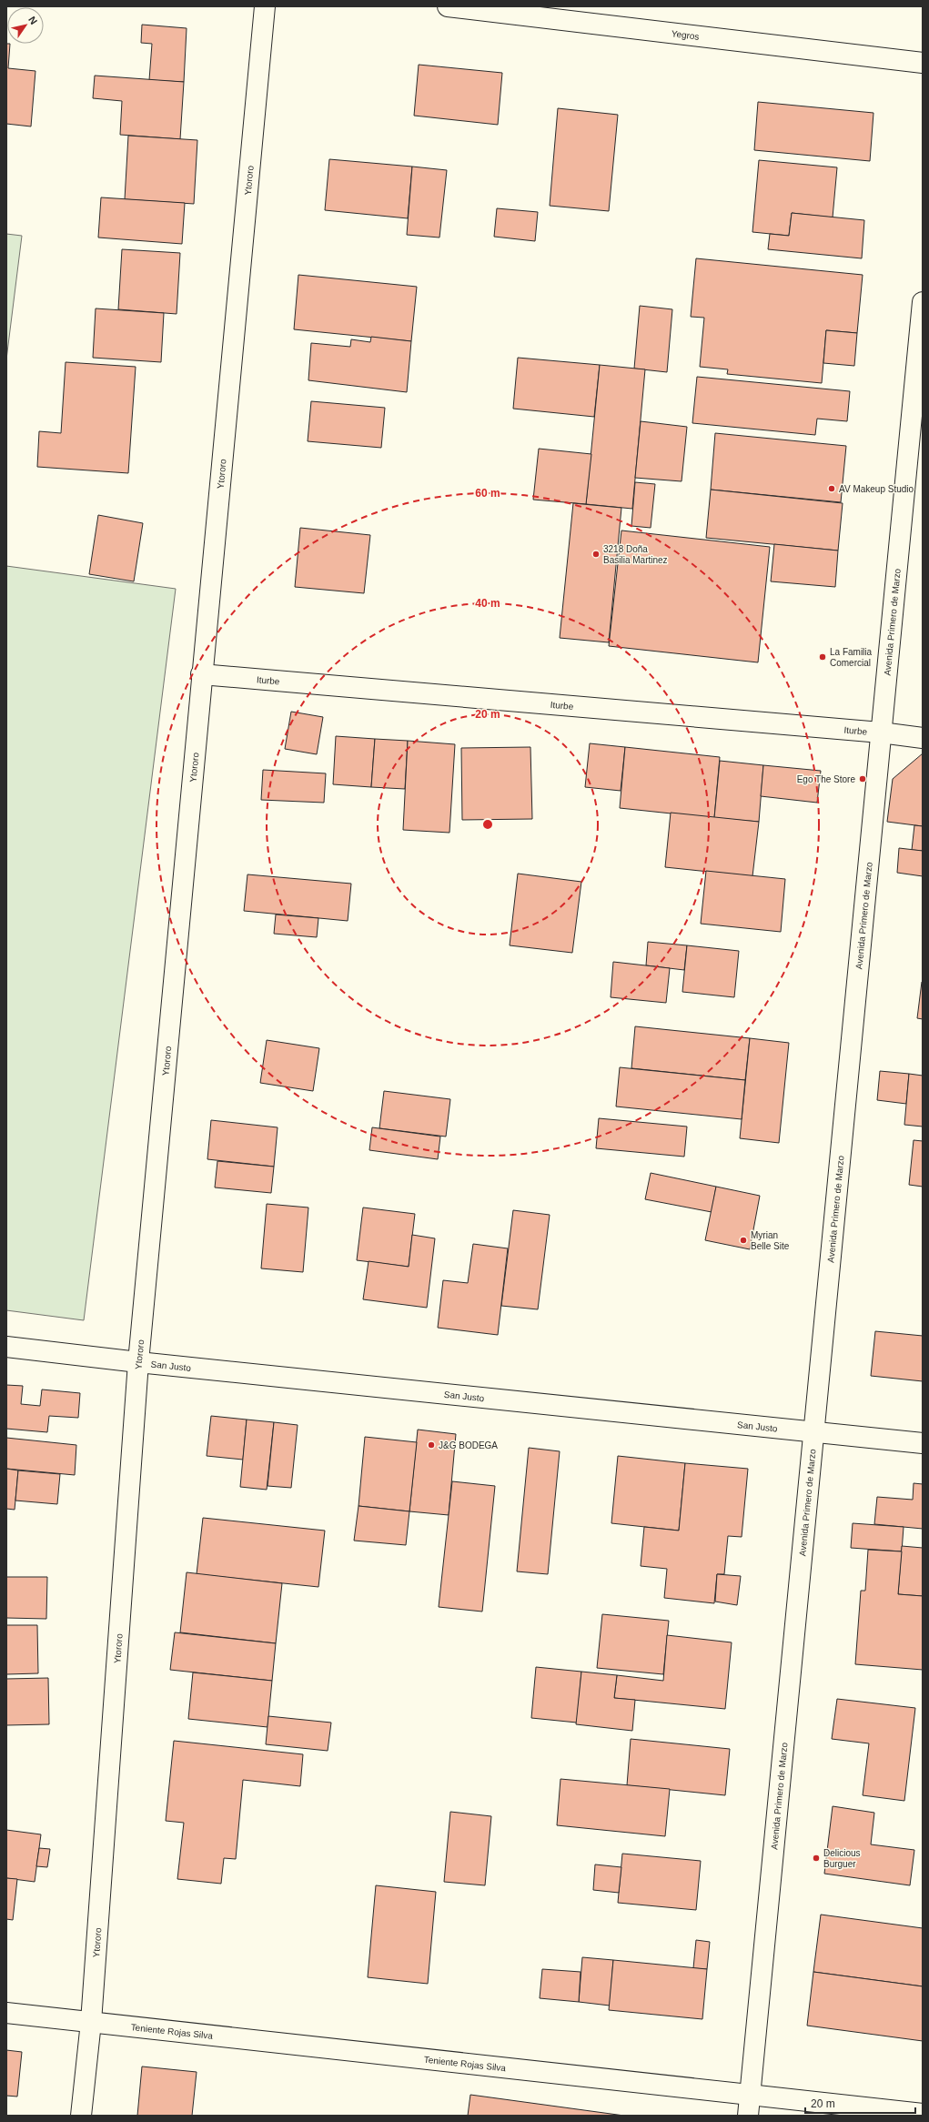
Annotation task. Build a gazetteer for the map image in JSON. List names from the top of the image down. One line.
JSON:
{"streets":{"street":["Yegros","Ytororo","Avenida Primero de Marzo","Iturbe","San Justo","Teniente Rojas Silva"]},"crossings":[["Ytororo","Iturbe"],["Ytororo","San Justo"],["Ytororo","Teniente Rojas Silva"],["Avenida Primero de Marzo","Iturbe"],["Avenida Primero de Marzo","San Justo"],["Avenida Primero de Marzo","Teniente Rojas Silva"]],"places":["AV Makeup Studio","3218 Doña Basilia Martinez","La Familia Comercial","Ego The Store","Myrian Belle Site","J&G BODEGA","Delicious Burguer"],"scale_bar":"20 m","north":"top right","rings":["60 m","40 m","20 m"]}
